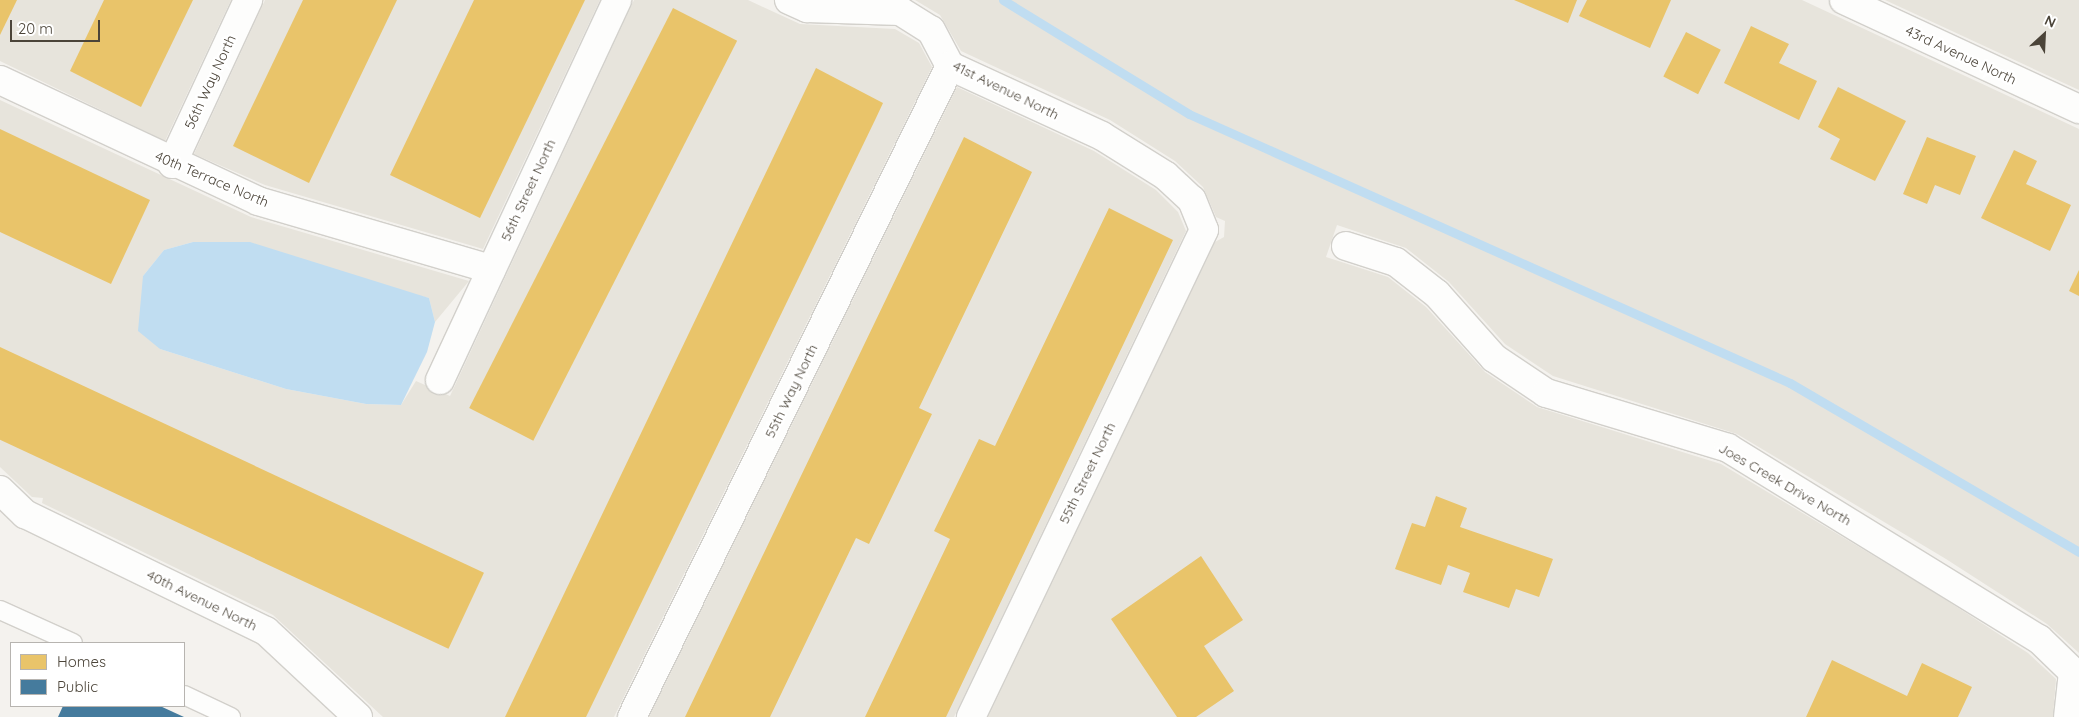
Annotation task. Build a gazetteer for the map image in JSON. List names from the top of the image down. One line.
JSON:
{"streets":{"street":["43rd Avenue North","56th Way North","41st Avenue North","40th Terrace North","56th Street North","55th Way North","55th Street North","Joes Creek Drive North","40th Avenue North"]},"crossings":[["56th Way North","40th Terrace North"],["41st Avenue North","55th Way North"],["41st Avenue North","55th Street North"],["40th Terrace North","56th Street North"]],"legend":["Homes","Public"],"scale_bar":"20 m","north":"top right"}
